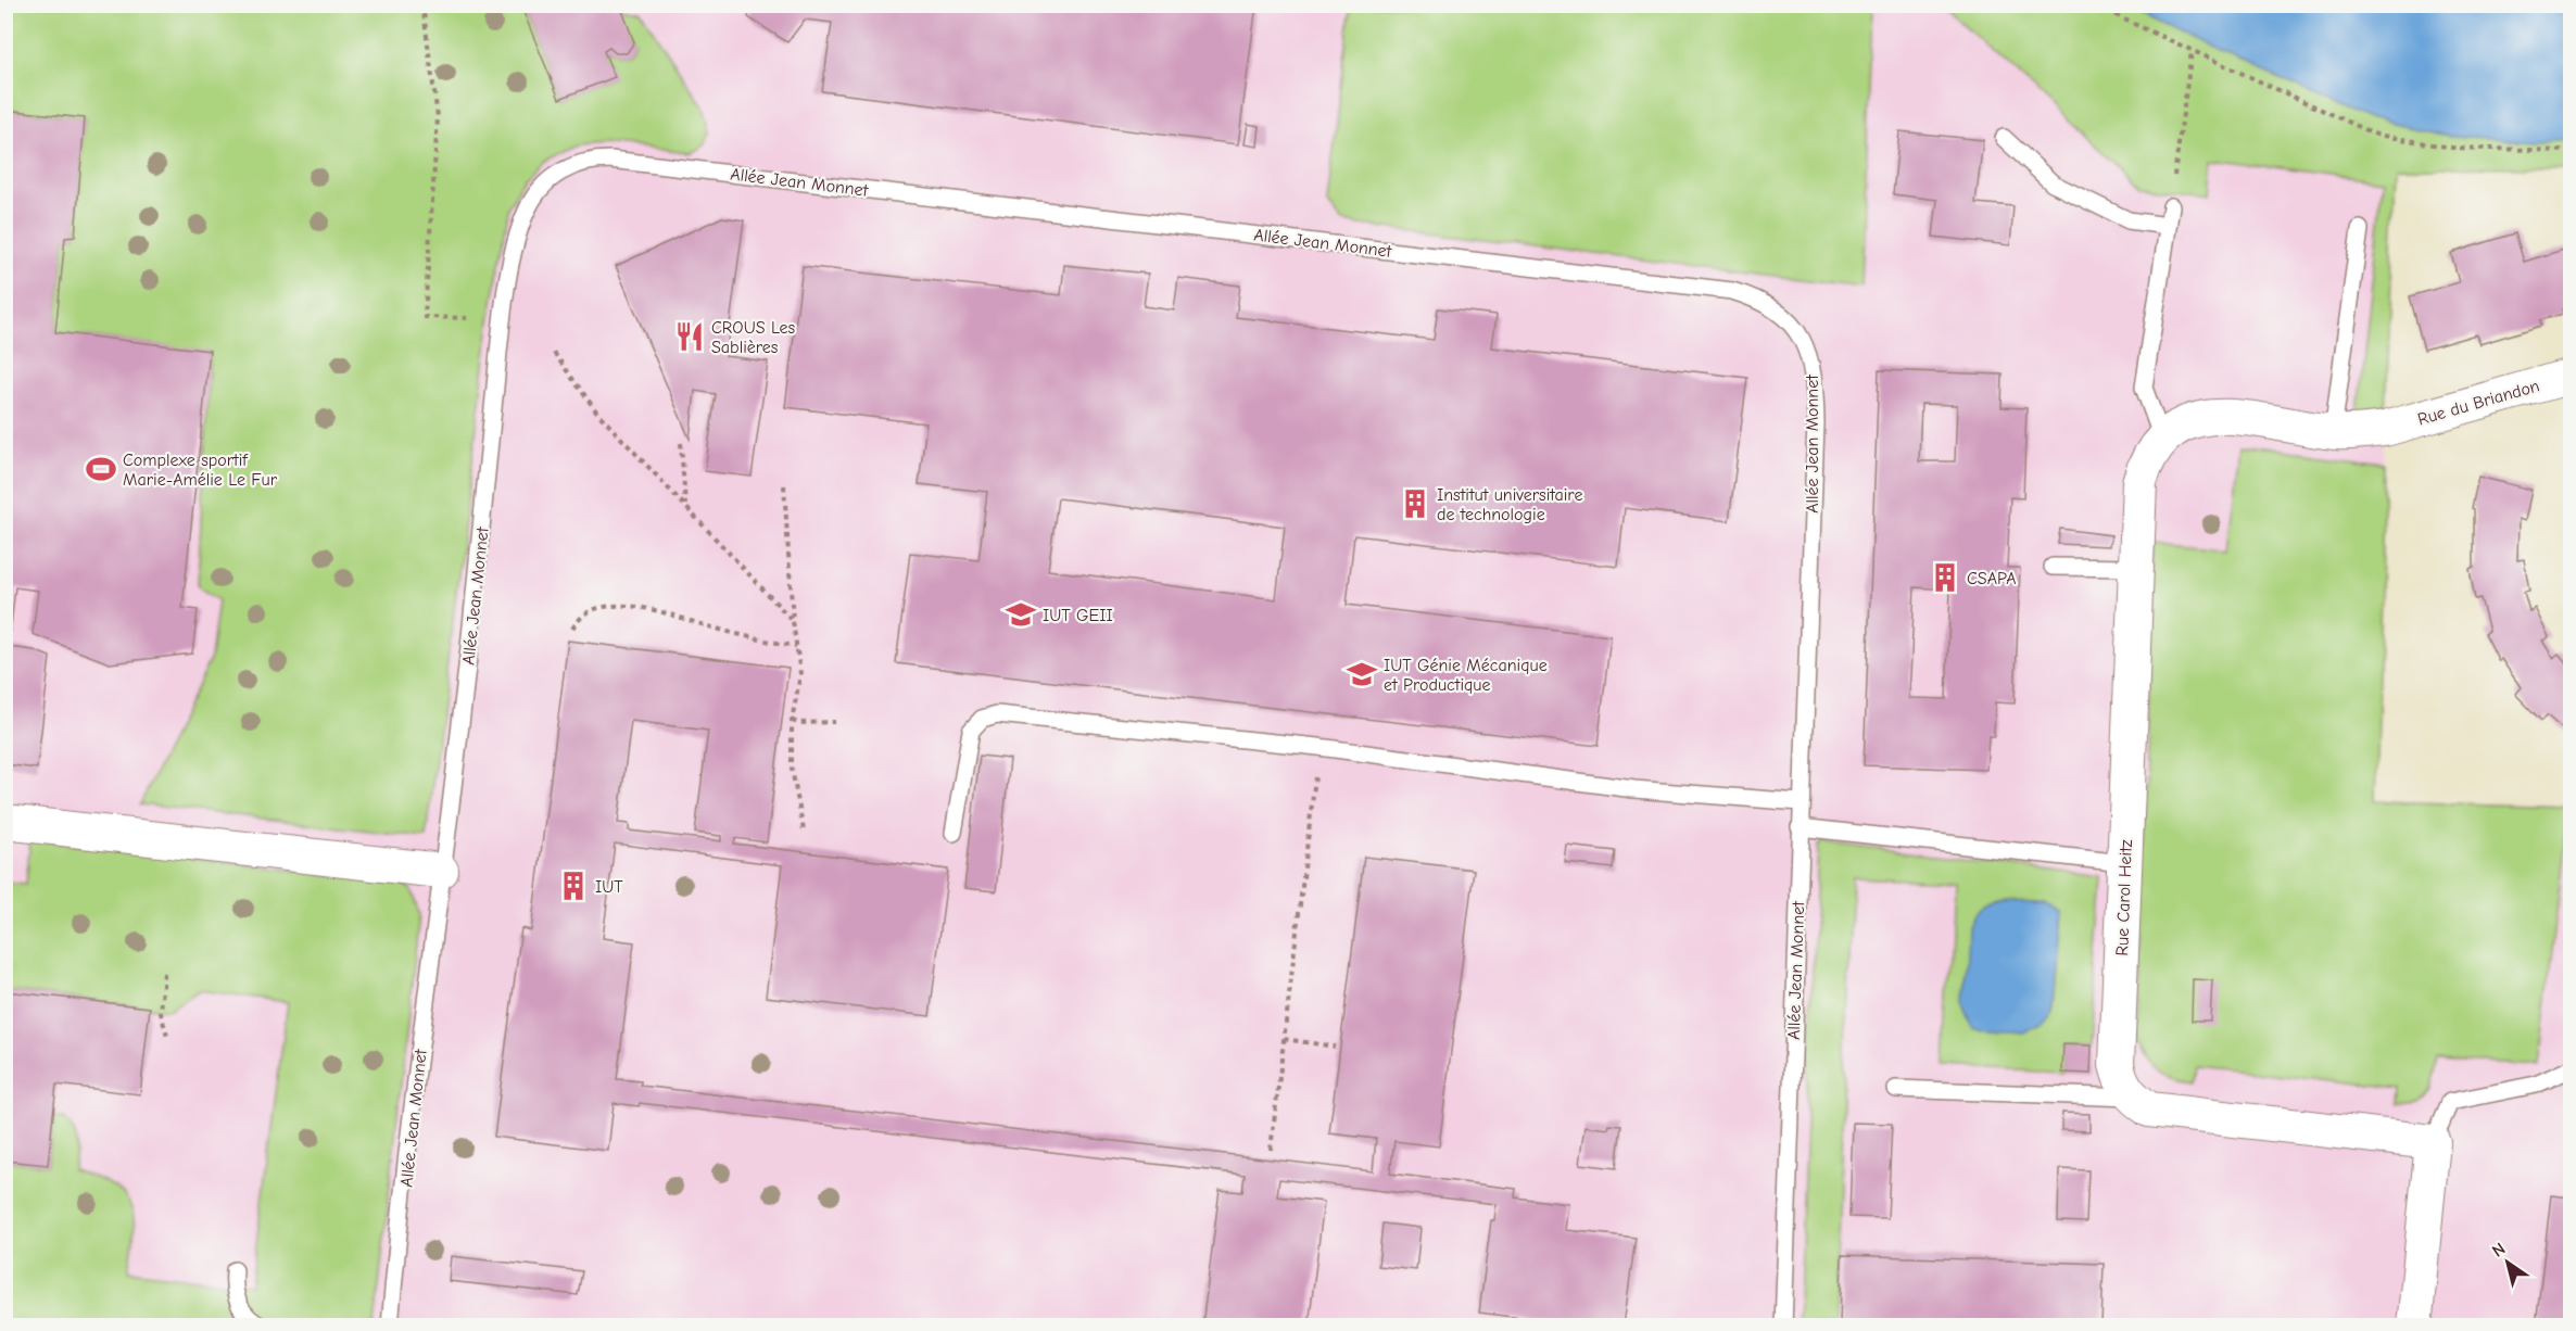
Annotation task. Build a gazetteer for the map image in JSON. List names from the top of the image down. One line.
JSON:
{"streets":{"street":["Rue du Briandon","Rue Carol Heitz"],"lane":["Allée Jean Monnet"]},"crossings":[["Rue du Briandon","Rue Carol Heitz"]],"places":{"restaurant":["CROUS Les Sablières"],"sports":["Complexe sportif Marie-Amélie Le Fur"],"building":["Institut universitaire de technologie","CSAPA","IUT"],"school or university":["IUT GEII","IUT Génie Mécanique et Productique"]},"north":"top left"}
